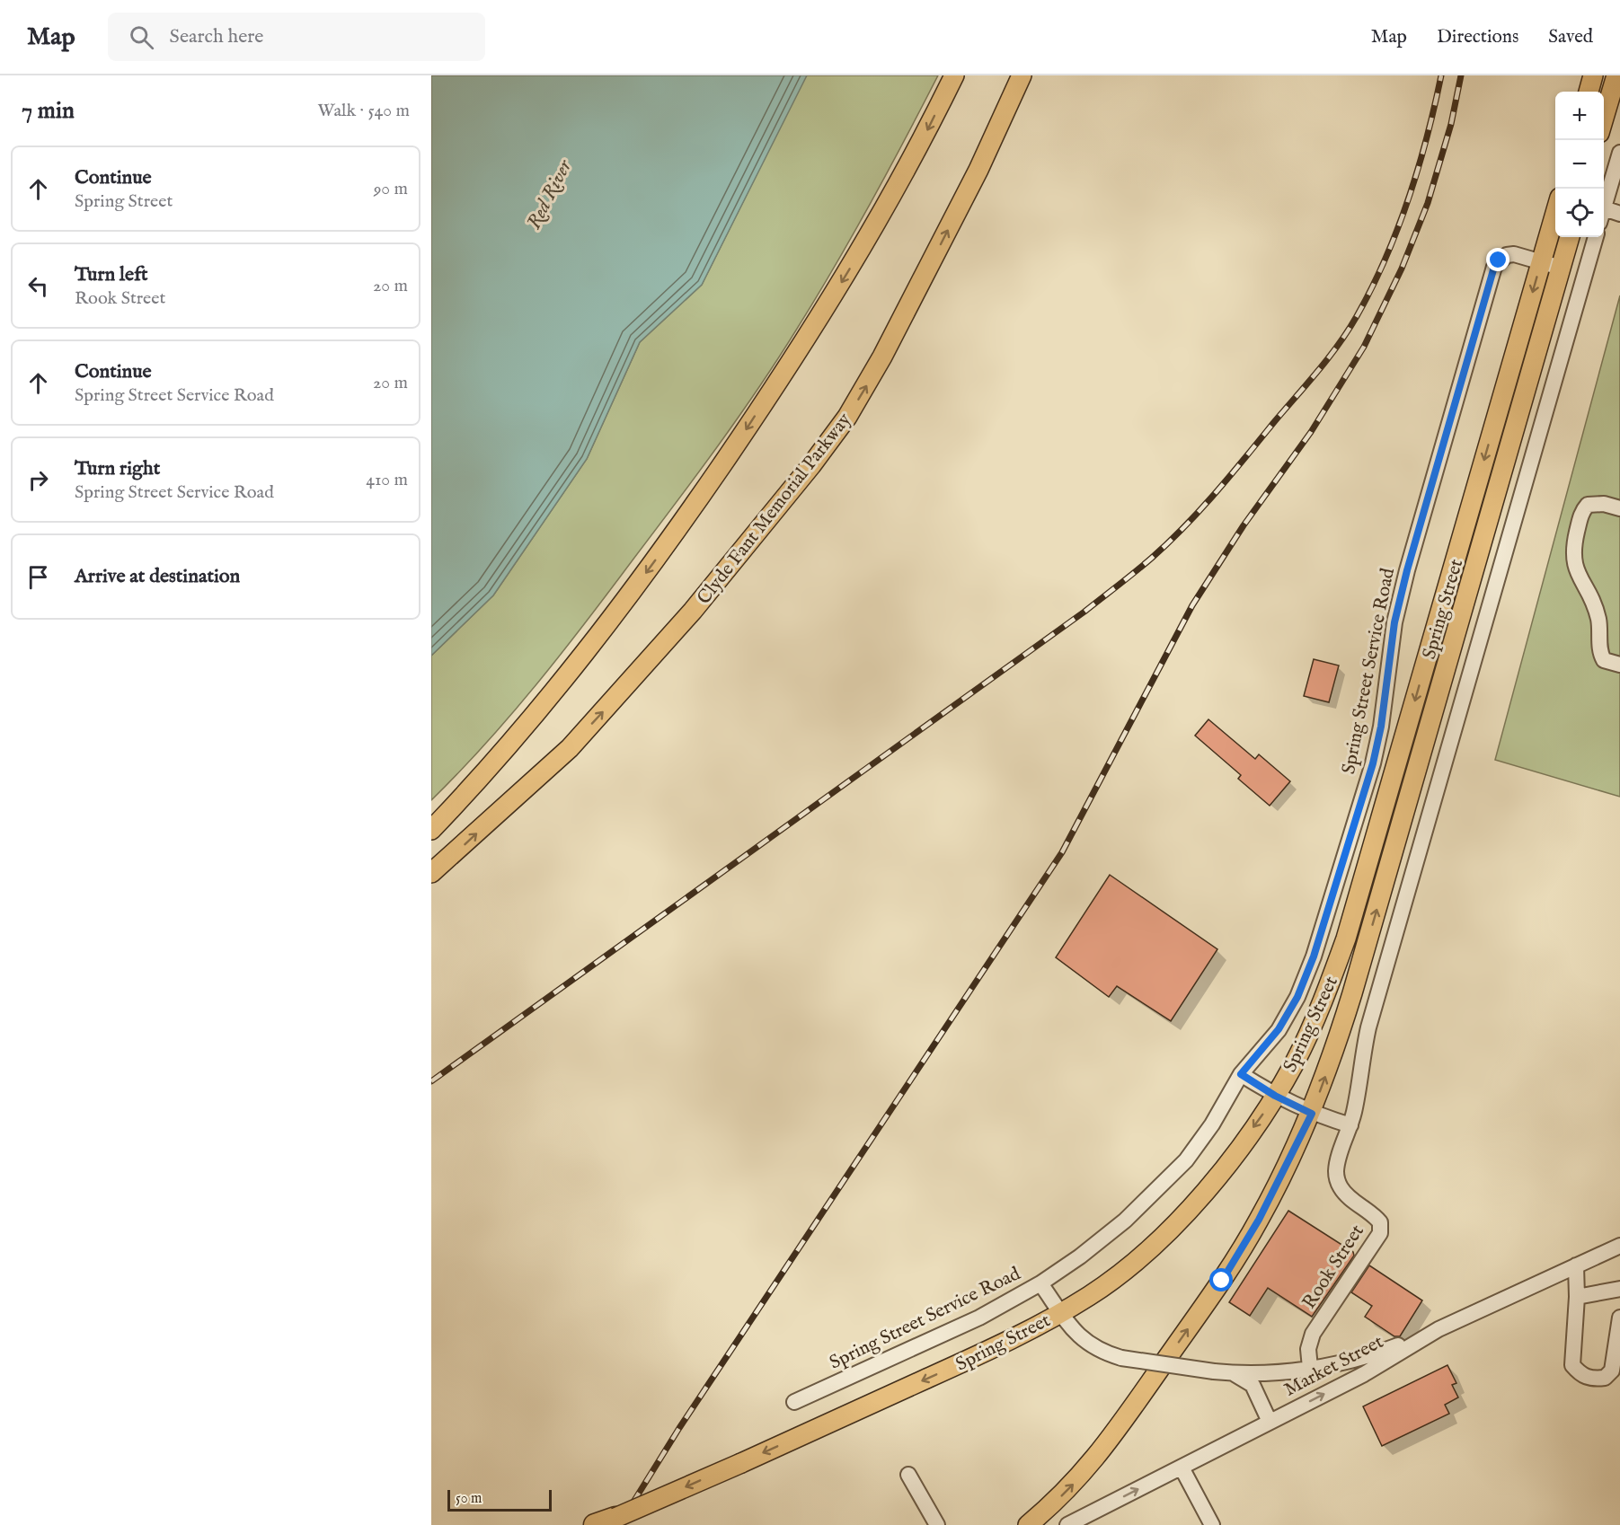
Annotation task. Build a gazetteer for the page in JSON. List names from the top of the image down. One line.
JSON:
{"streets":{"main road":["Clyde Fant Memorial Parkway","Spring Street"],"street":["Spring Street Service Road","Rook Street","Market Street"]},"crossings":[["Spring Street","Spring Street Service Road"]],"water":["Red River"],"scale_bar":"50 m","page":{"header":"Map","search":"Search here","nav":["Map","Directions","Saved"],"heading":["7 min","Walk · 540 m"],"map_buttons":["+","−"],"list":[["Continue","Spring Street","90 m"],["Turn left","Rook Street","20 m"],["Continue","Spring Street Service Road","20 m"],["Turn right","Spring Street Service Road","410 m"],"Arrive at destination"],"scale":"50 m"}}
